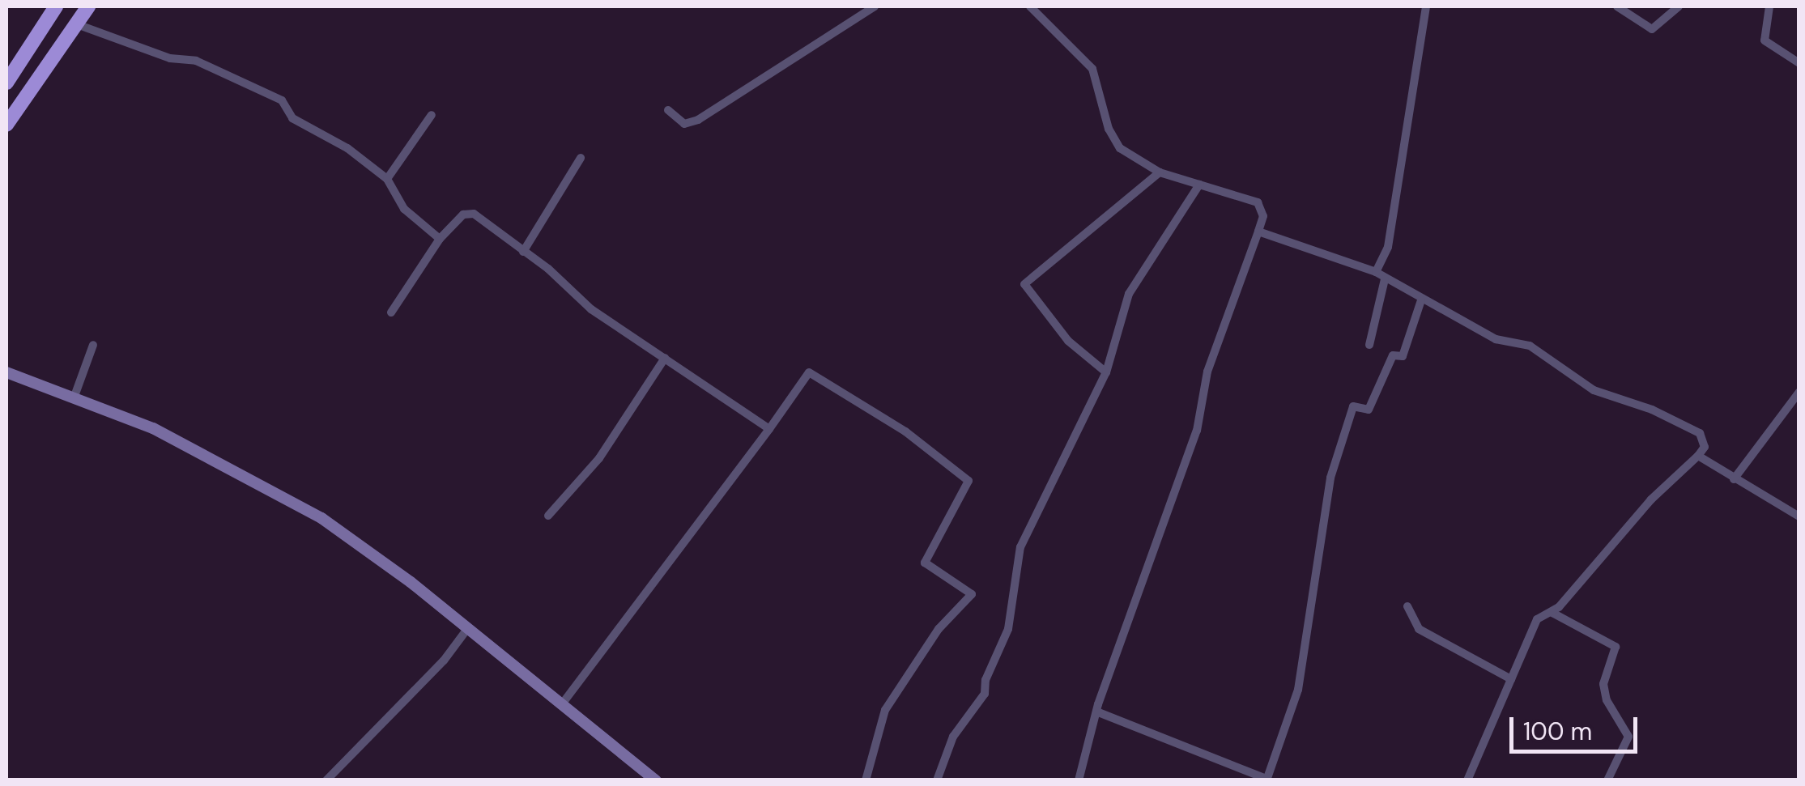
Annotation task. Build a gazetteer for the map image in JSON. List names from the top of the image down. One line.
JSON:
{"scale_bar":"100 m"}
